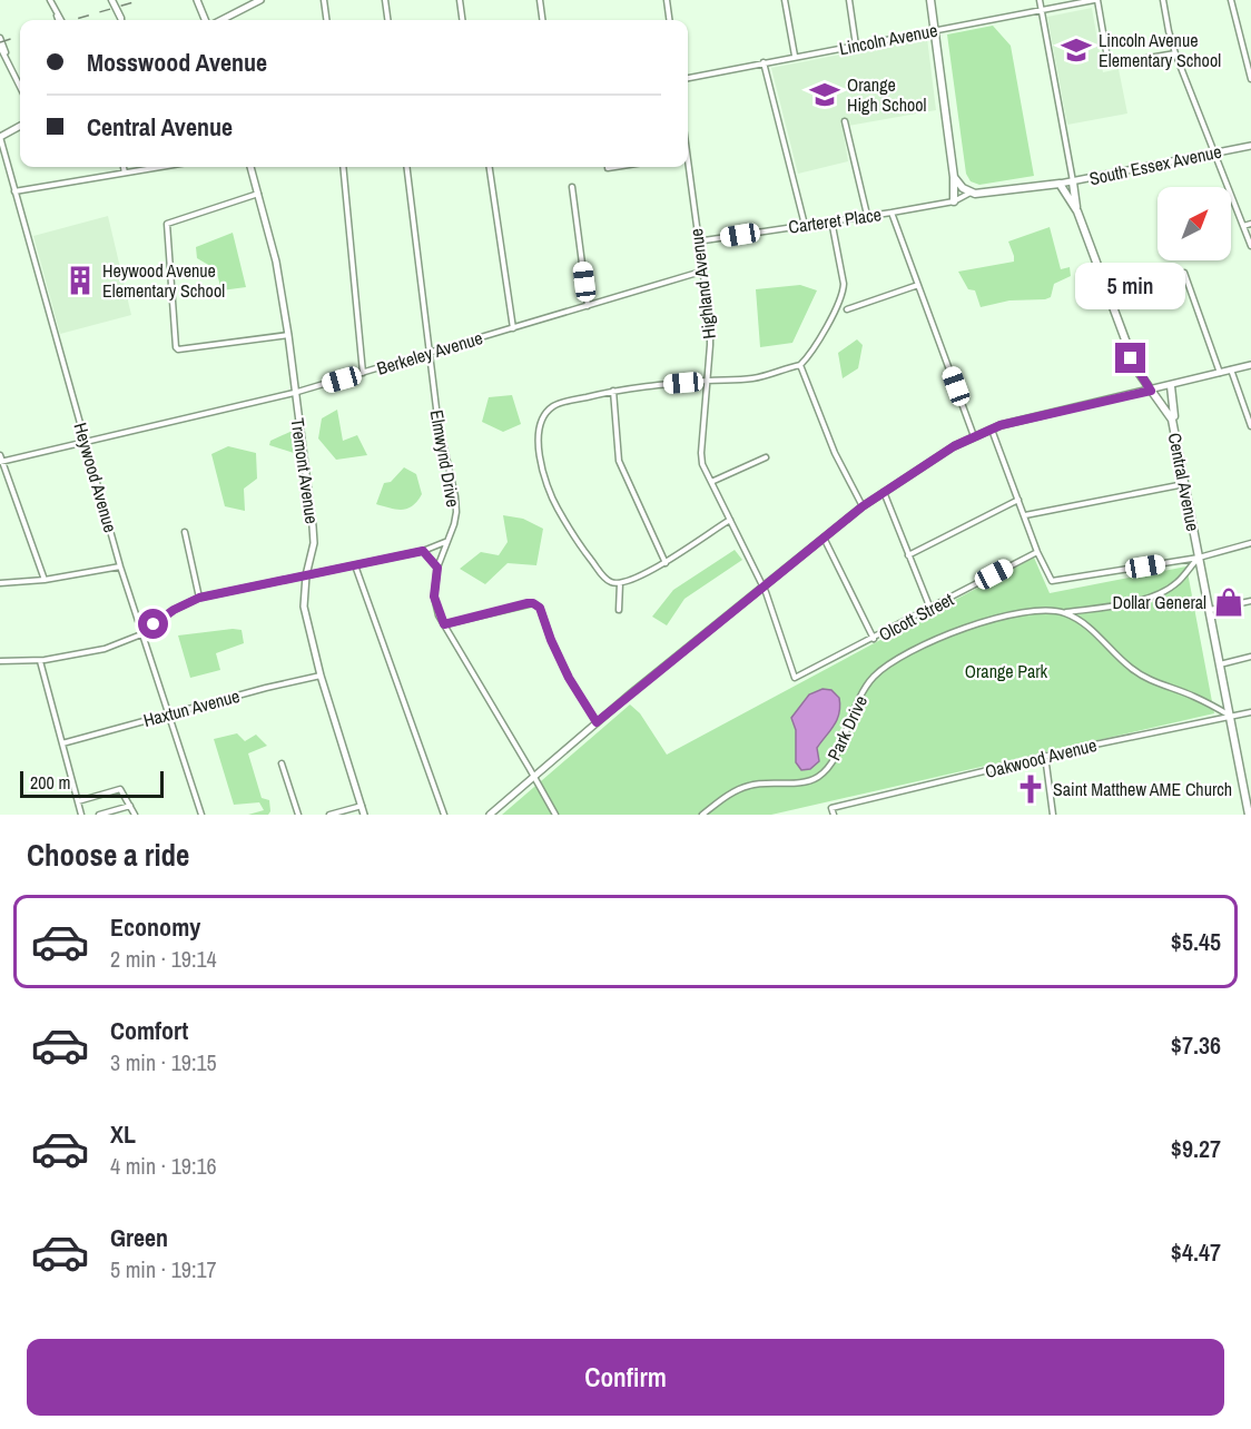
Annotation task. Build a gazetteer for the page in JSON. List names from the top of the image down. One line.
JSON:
{"streets":{"main road":["South Essex Avenue","Tremont Avenue","Central Avenue"],"street":["Lincoln Avenue","Carteret Place","Highland Avenue","Berkeley Avenue","Elmwynd Drive","Heywood Avenue","Olcott Street","Haxtun Avenue","Park Drive","Oakwood Avenue"]},"crossings":[["South Essex Avenue","Central Avenue"],["Carteret Place","Highland Avenue"],["Highland Avenue","Berkeley Avenue"],["Highland Avenue","Olcott Street"],["Berkeley Avenue","Elmwynd Drive"],["Berkeley Avenue","Tremont Avenue"],["Berkeley Avenue","Heywood Avenue"],["Tremont Avenue","Haxtun Avenue"],["Heywood Avenue","Haxtun Avenue"],["Central Avenue","Park Drive"],["Central Avenue","Oakwood Avenue"]],"parks":["Orange Park"],"places":{"school or university":["Lincoln Avenue Elementary School","Orange High School"],"building":["Heywood Avenue Elementary School"],"shop":["Dollar General"],"church":["Saint Matthew AME Church"]},"scale_bar":"200 m","north":"top right","page":{"banner":["Mosswood Avenue","Central Avenue"],"bubble":"5 min","scale":"200 m","heading":"Choose a ride","list":[{"name":"Economy","note":"2 min · 19:14","value":"$5.45"},{"name":"Comfort","note":"3 min · 19:15","value":"$7.36"},{"name":"XL","note":"4 min · 19:16","value":"$9.27"},{"name":"Green","note":"5 min · 19:17","value":"$4.47"}],"buttons":"Confirm"}}
